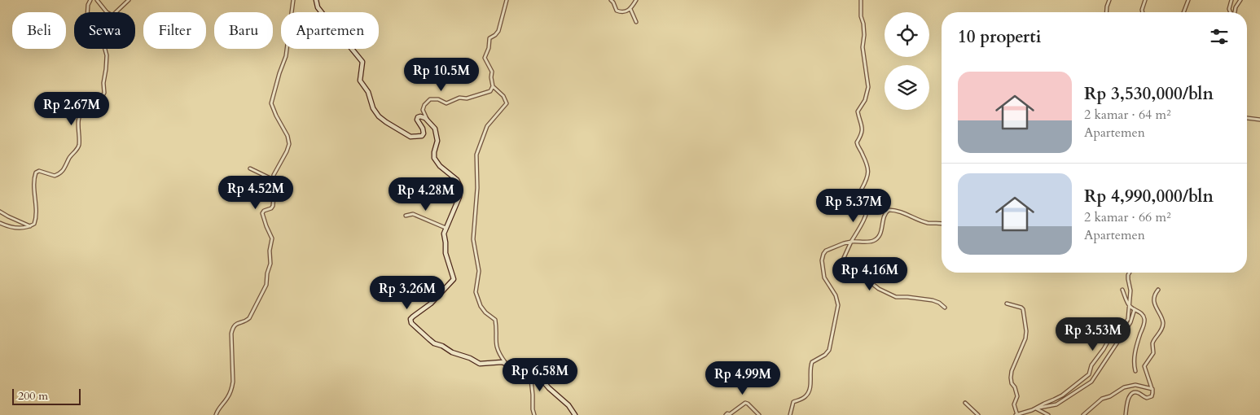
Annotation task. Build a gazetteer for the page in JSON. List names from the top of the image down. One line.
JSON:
{"scale_bar":"200 m","page":{"chip":["Beli","Sewa","Filter","Baru","Apartemen"],"heading":"10 properti","price":["Rp 10.5M","Rp 2.67M","Rp 4.52M","Rp 4.28M","Rp 5.37M","Rp 4.16M","Rp 3.26M","Rp 3.53M","Rp 6.58M","Rp 4.99M"],"list":[{"name":"Rp 3,530,000/bln","note":"2 kamar · 64 m² · Apartemen"},{"name":"Rp 4,990,000/bln","note":"2 kamar · 66 m² · Apartemen"}],"scale":"200 m"}}
